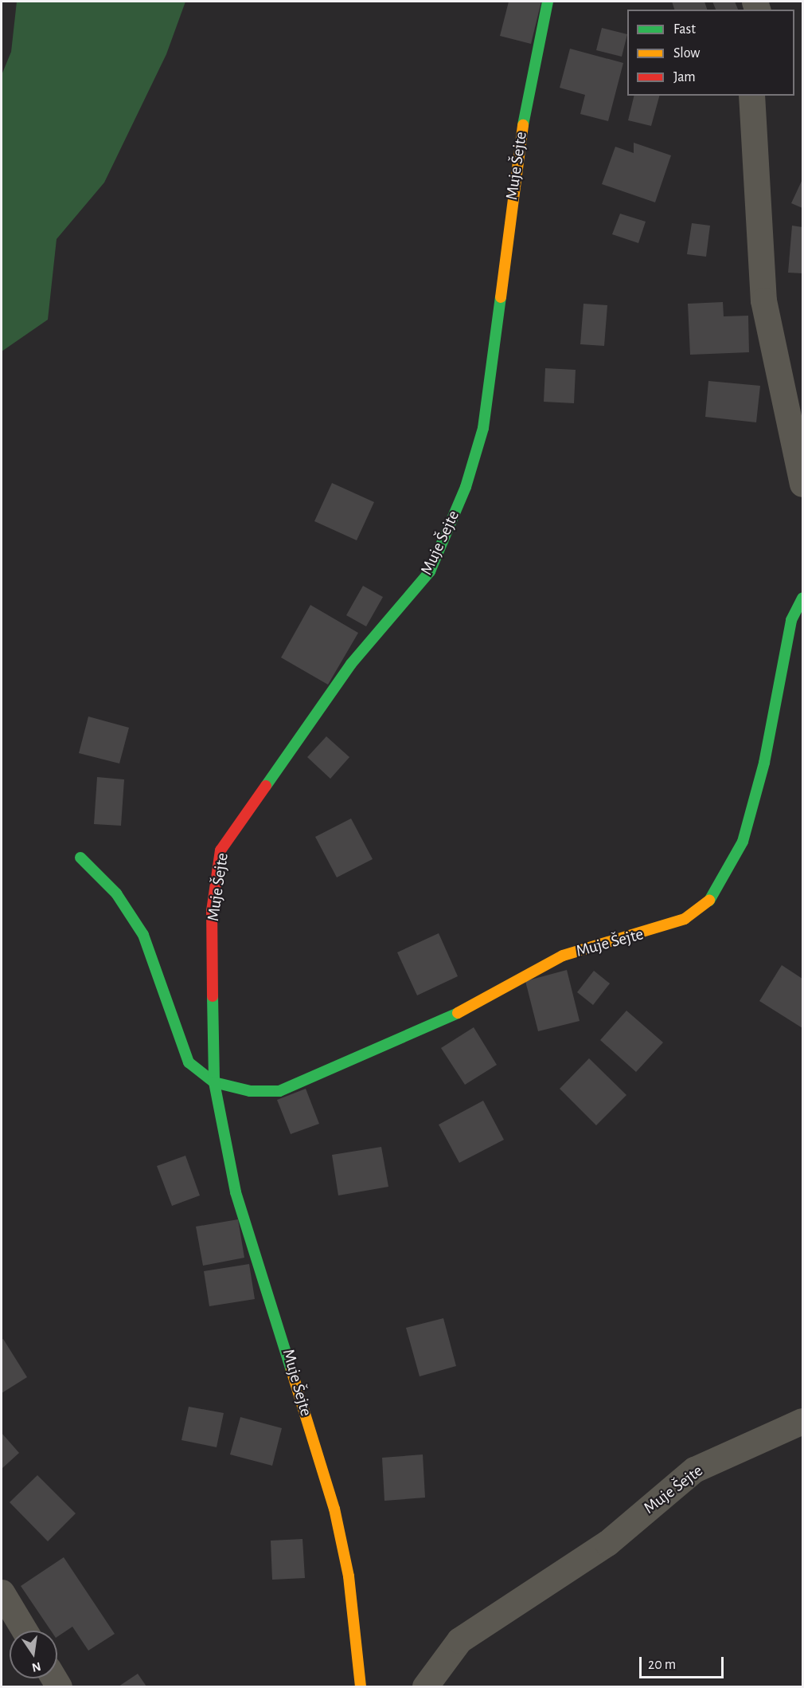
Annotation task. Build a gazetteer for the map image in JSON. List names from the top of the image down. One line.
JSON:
{"streets":{"street":["Muje Šejte"]},"legend":["Fast","Slow","Jam"],"scale_bar":"20 m","north":"bottom"}
